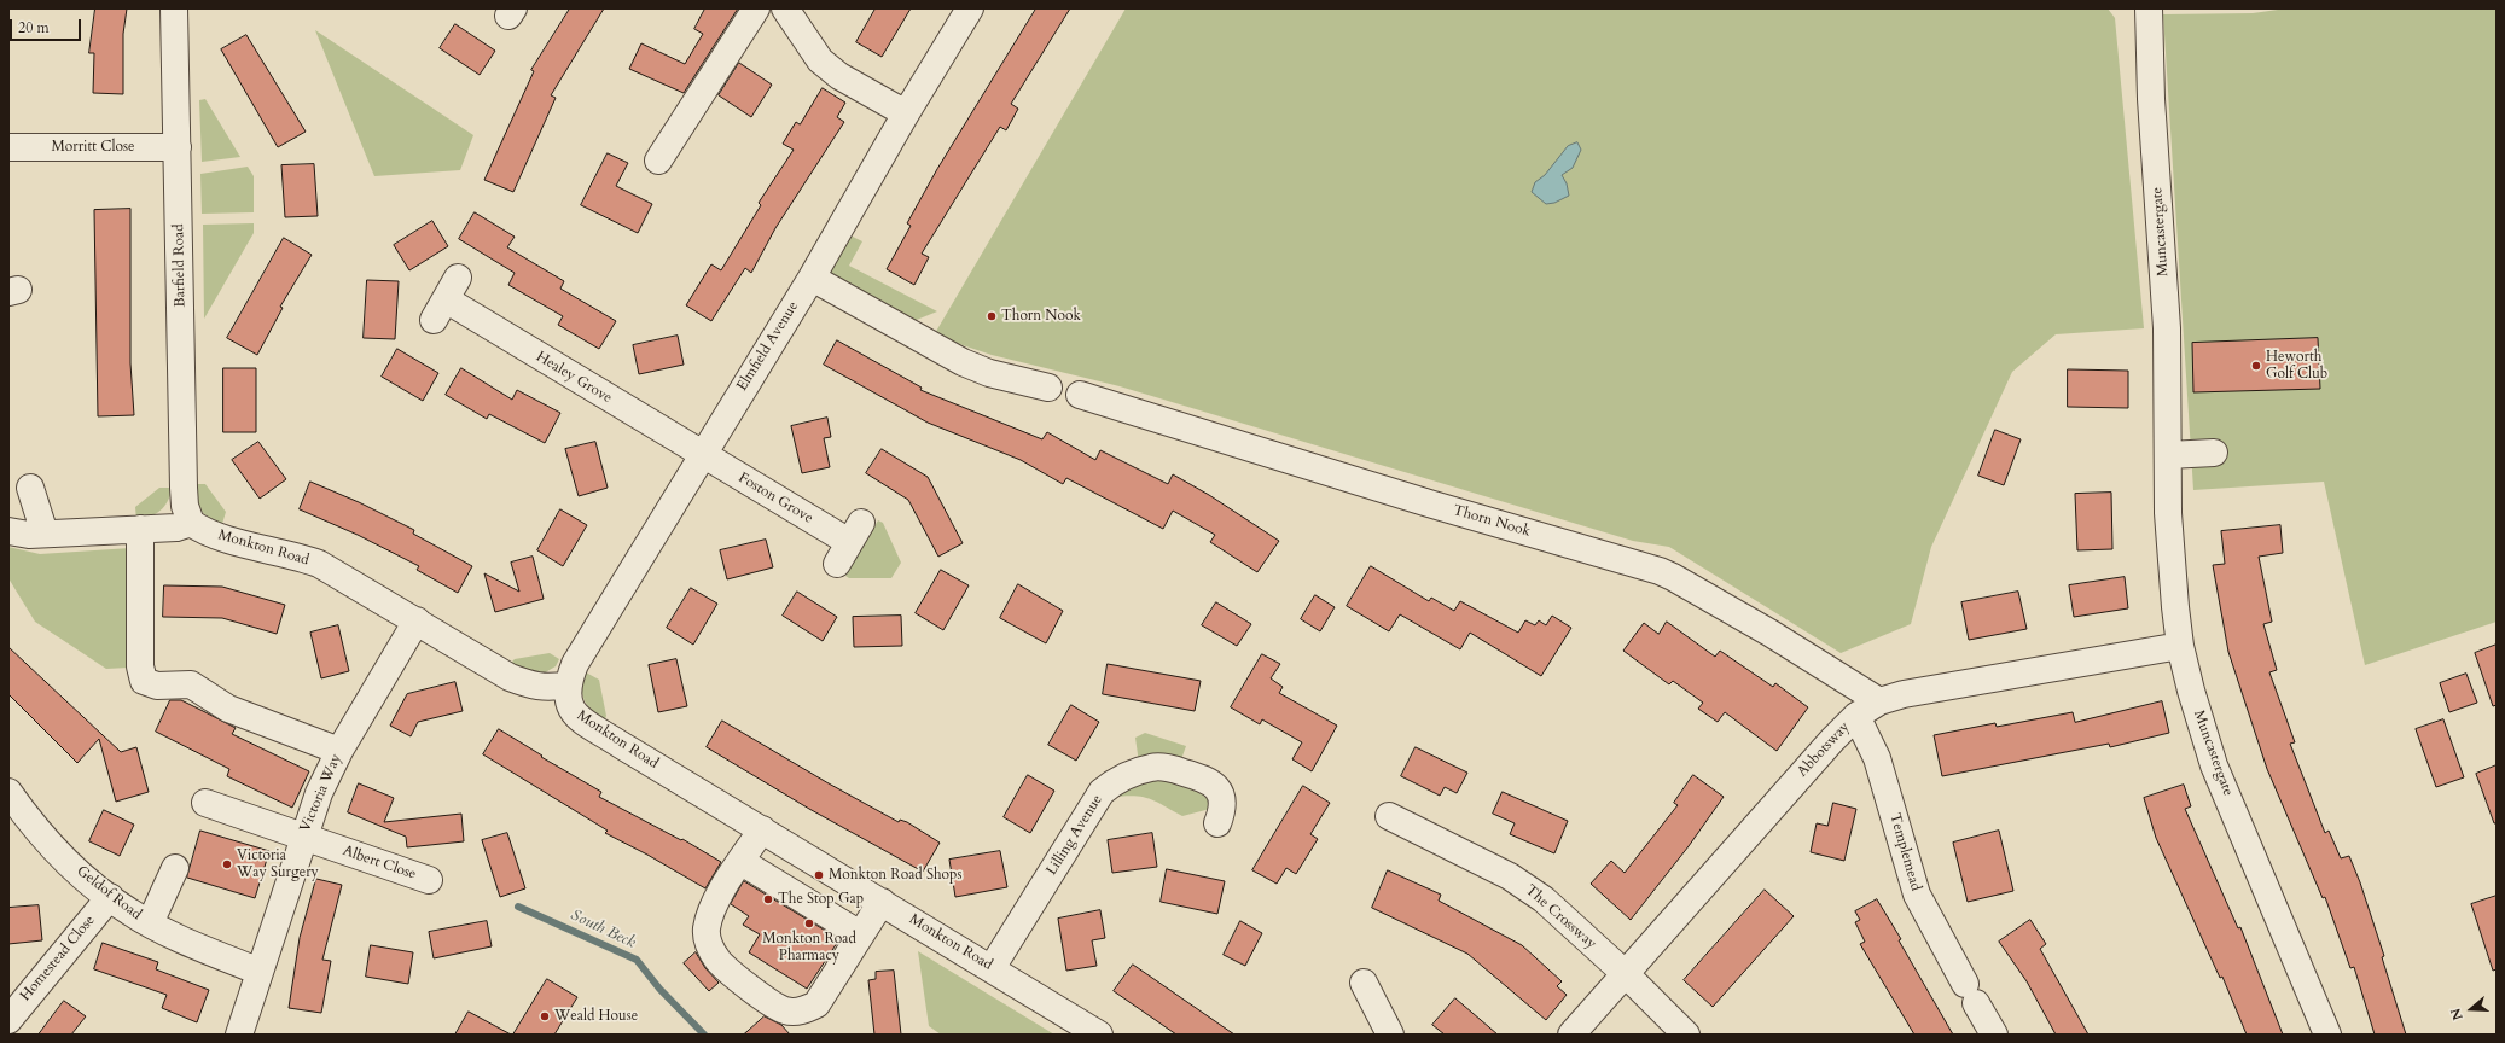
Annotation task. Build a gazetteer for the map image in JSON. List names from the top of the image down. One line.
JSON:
{"streets":{"street":["Morritt Close","Muncastergate","Barfield Road","Elmfield Avenue","Healey Grove","Foston Grove","Thorn Nook","Monkton Road","Abbotsway","Victoria Way","Lilling Avenue","Templemead","Albert Close","Geldof Road","The Crossway","Homestead Close"]},"crossings":[["Morritt Close","Barfield Road"],["Muncastergate","Abbotsway"],["Barfield Road","Monkton Road"],["Elmfield Avenue","Healey Grove"],["Elmfield Avenue","Foston Grove"],["Elmfield Avenue","Monkton Road"],["Healey Grove","Foston Grove"],["Thorn Nook","Abbotsway"],["Monkton Road","Victoria Way"],["Monkton Road","Lilling Avenue"],["Abbotsway","Templemead"],["Abbotsway","The Crossway"],["Victoria Way","Albert Close"],["Victoria Way","Geldof Road"],["Geldof Road","Homestead Close"]],"water":["South Beck"],"places":["Thorn Nook","Heworth Golf Club","Victoria Way Surgery","Monkton Road Shops","The Stop Gap","Monkton Road Pharmacy","Weald House"],"scale_bar":"20 m","north":"left"}
